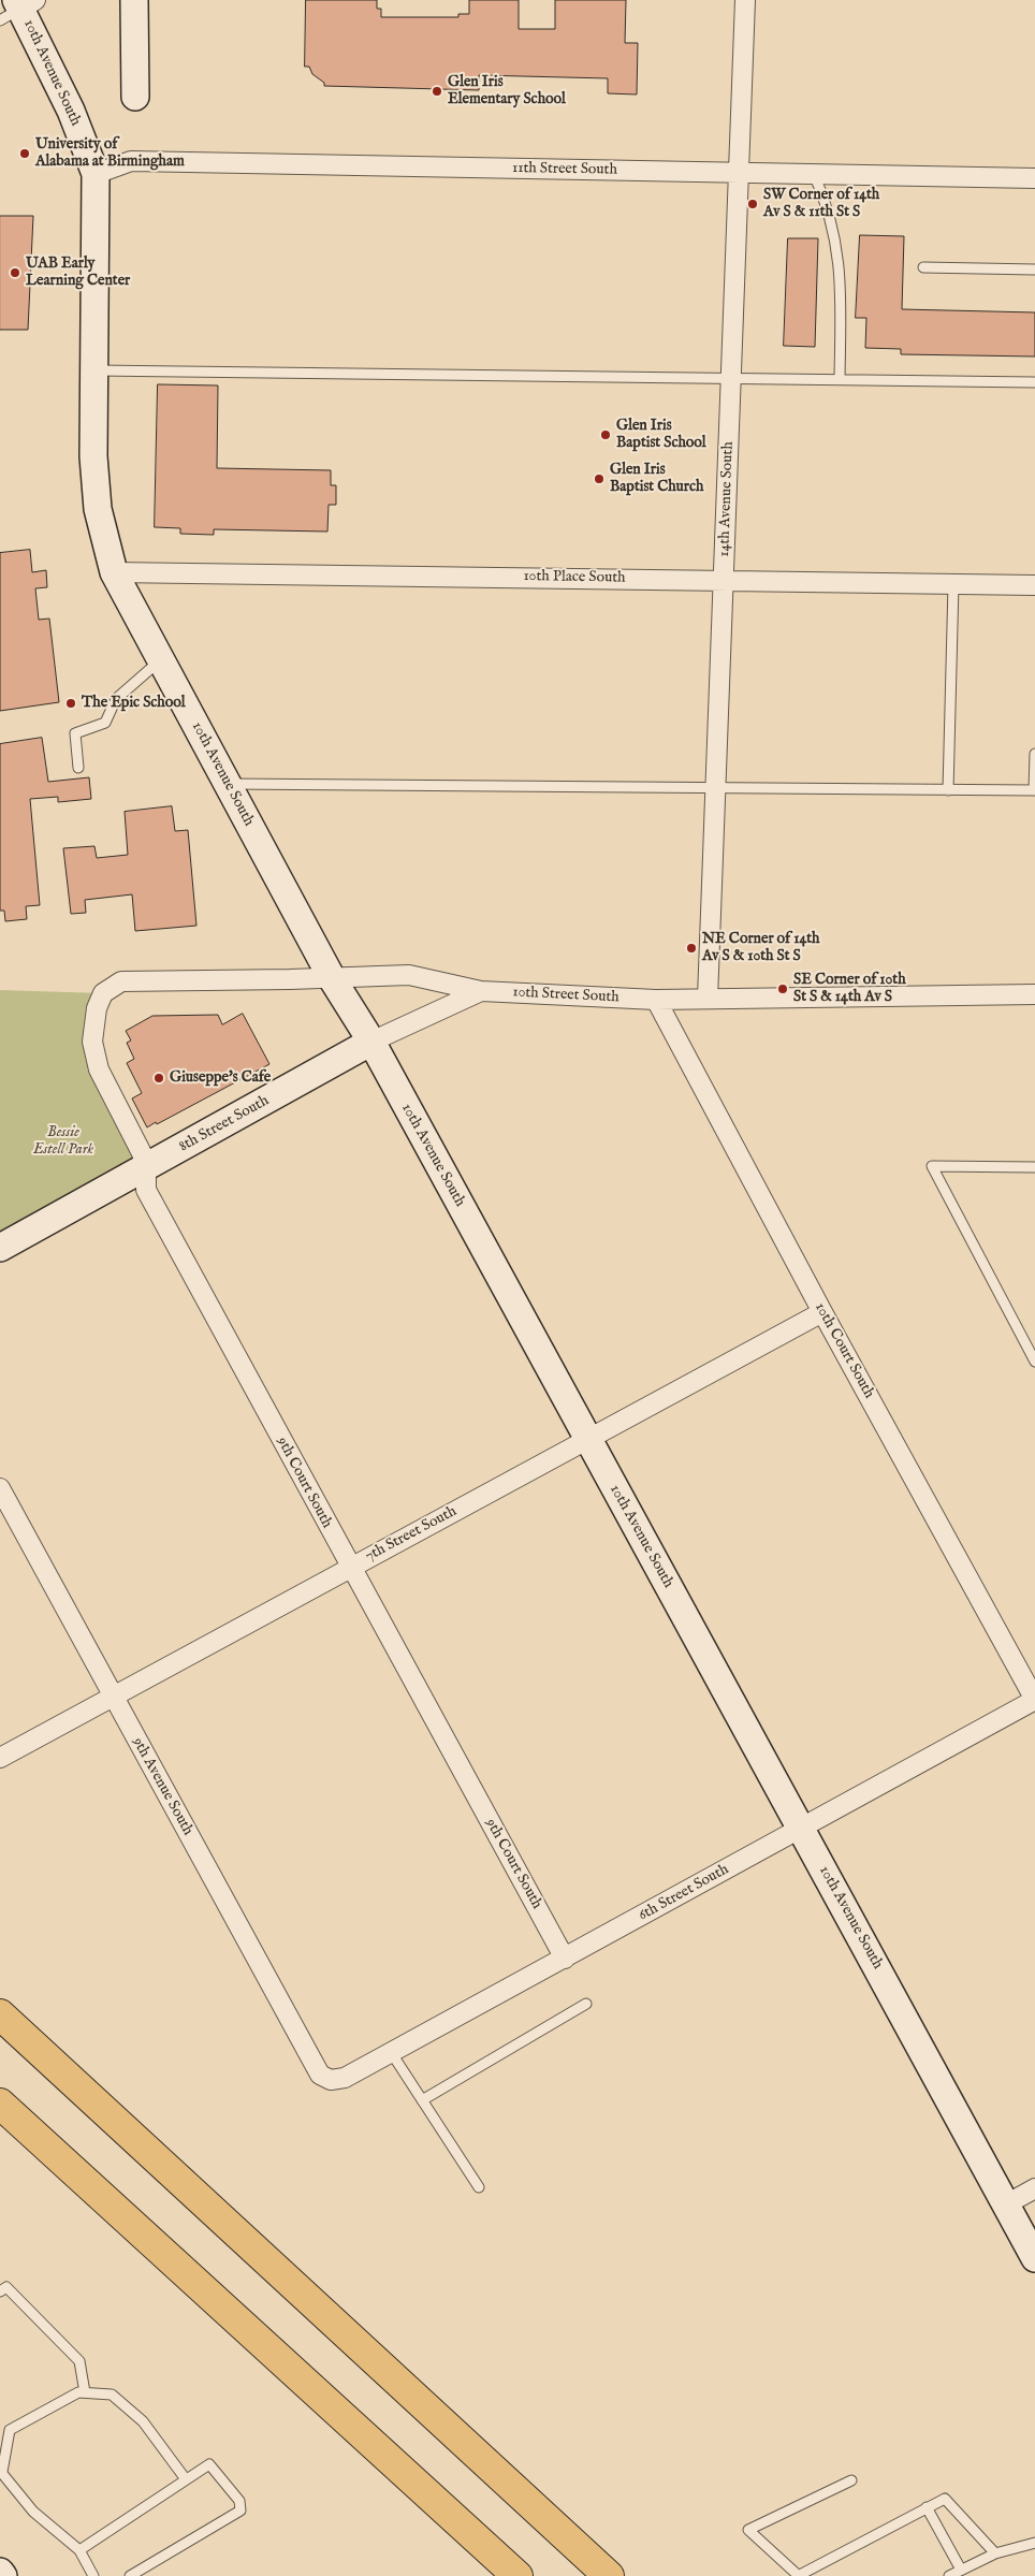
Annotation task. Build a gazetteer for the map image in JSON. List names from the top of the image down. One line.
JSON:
{"streets":{"street":["10th Avenue South","11th Street South","14th Avenue South","10th Place South","10th Street South","8th Street South","10th Court South","9th Court South","7th Street South","9th Avenue South","6th Street South"]},"crossings":[["10th Avenue South","11th Street South"],["10th Avenue South","10th Place South"],["10th Avenue South","10th Street South"],["10th Avenue South","8th Street South"],["10th Avenue South","7th Street South"],["10th Avenue South","6th Street South"],["11th Street South","14th Avenue South"],["14th Avenue South","10th Place South"],["14th Avenue South","10th Street South"],["10th Street South","8th Street South"],["10th Street South","10th Court South"],["10th Street South","9th Court South"],["8th Street South","9th Court South"],["10th Court South","7th Street South"],["10th Court South","6th Street South"],["9th Court South","7th Street South"],["9th Court South","6th Street South"],["7th Street South","9th Avenue South"],["9th Avenue South","6th Street South"]],"parks":["Bessie Estell Park"],"places":["Glen Iris Elementary School","University of Alabama at Birmingham","SW Corner of 14th Av S & 11th St S","UAB Early Learning Center","Glen Iris Baptist School","Glen Iris Baptist Church","The Epic School","NE Corner of 14th Av S & 10th St S","SE Corner of 10th St S & 14th Av S","Giuseppe's Cafe"]}
